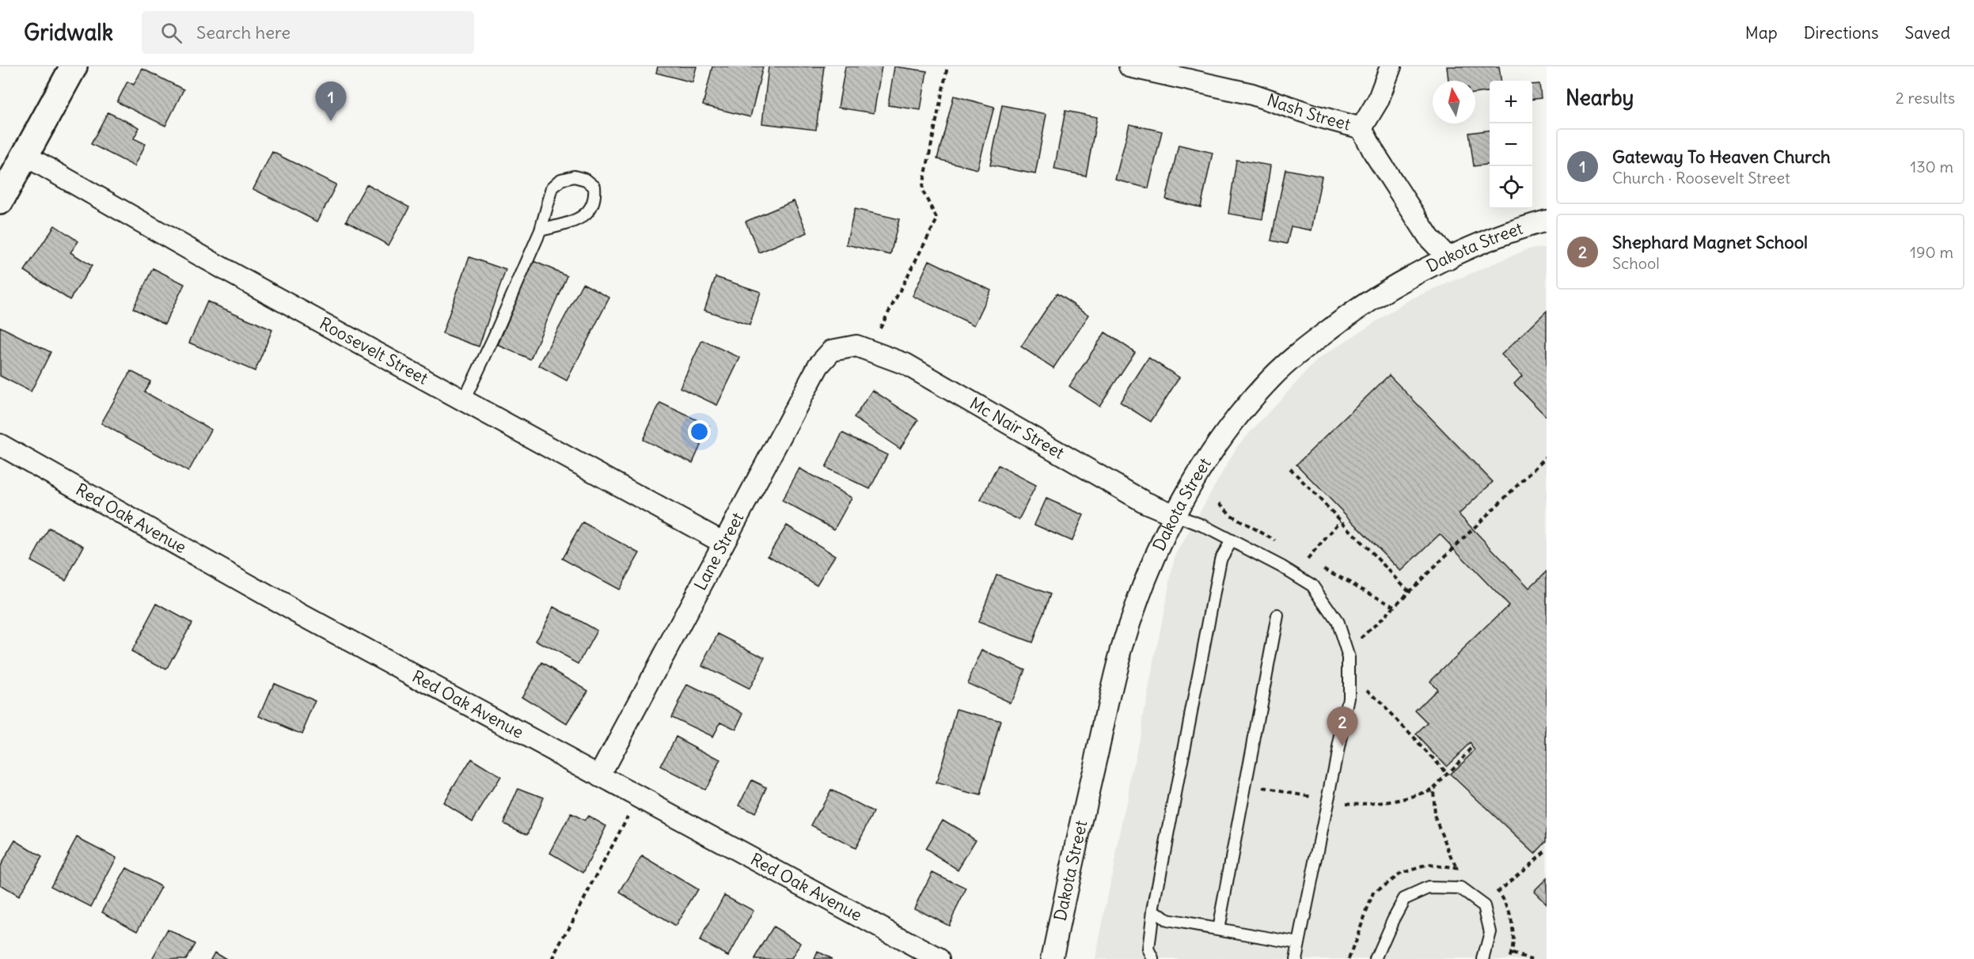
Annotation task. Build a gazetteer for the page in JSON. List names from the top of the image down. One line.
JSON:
{"streets":{"street":["Nash Street","Dakota Street","Roosevelt Street","Mc Nair Street","Red Oak Avenue","Lane Street"]},"crossings":[["Nash Street","Dakota Street"],["Dakota Street","Mc Nair Street"],["Roosevelt Street","Lane Street"],["Mc Nair Street","Lane Street"],["Red Oak Avenue","Lane Street"]],"north":"top","page":{"header":"Gridwalk","search":"Search here","nav":["Map","Directions","Saved"],"heading":["Nearby","2 results"],"map_buttons":["+","−"],"pins":["1","2"],"list":[{"mark":"1","name":"Gateway To Heaven Church","note":"Church · Roosevelt Street","value":"130 m"},{"mark":"2","name":"Shephard Magnet School","note":"School","value":"190 m"}]}}
